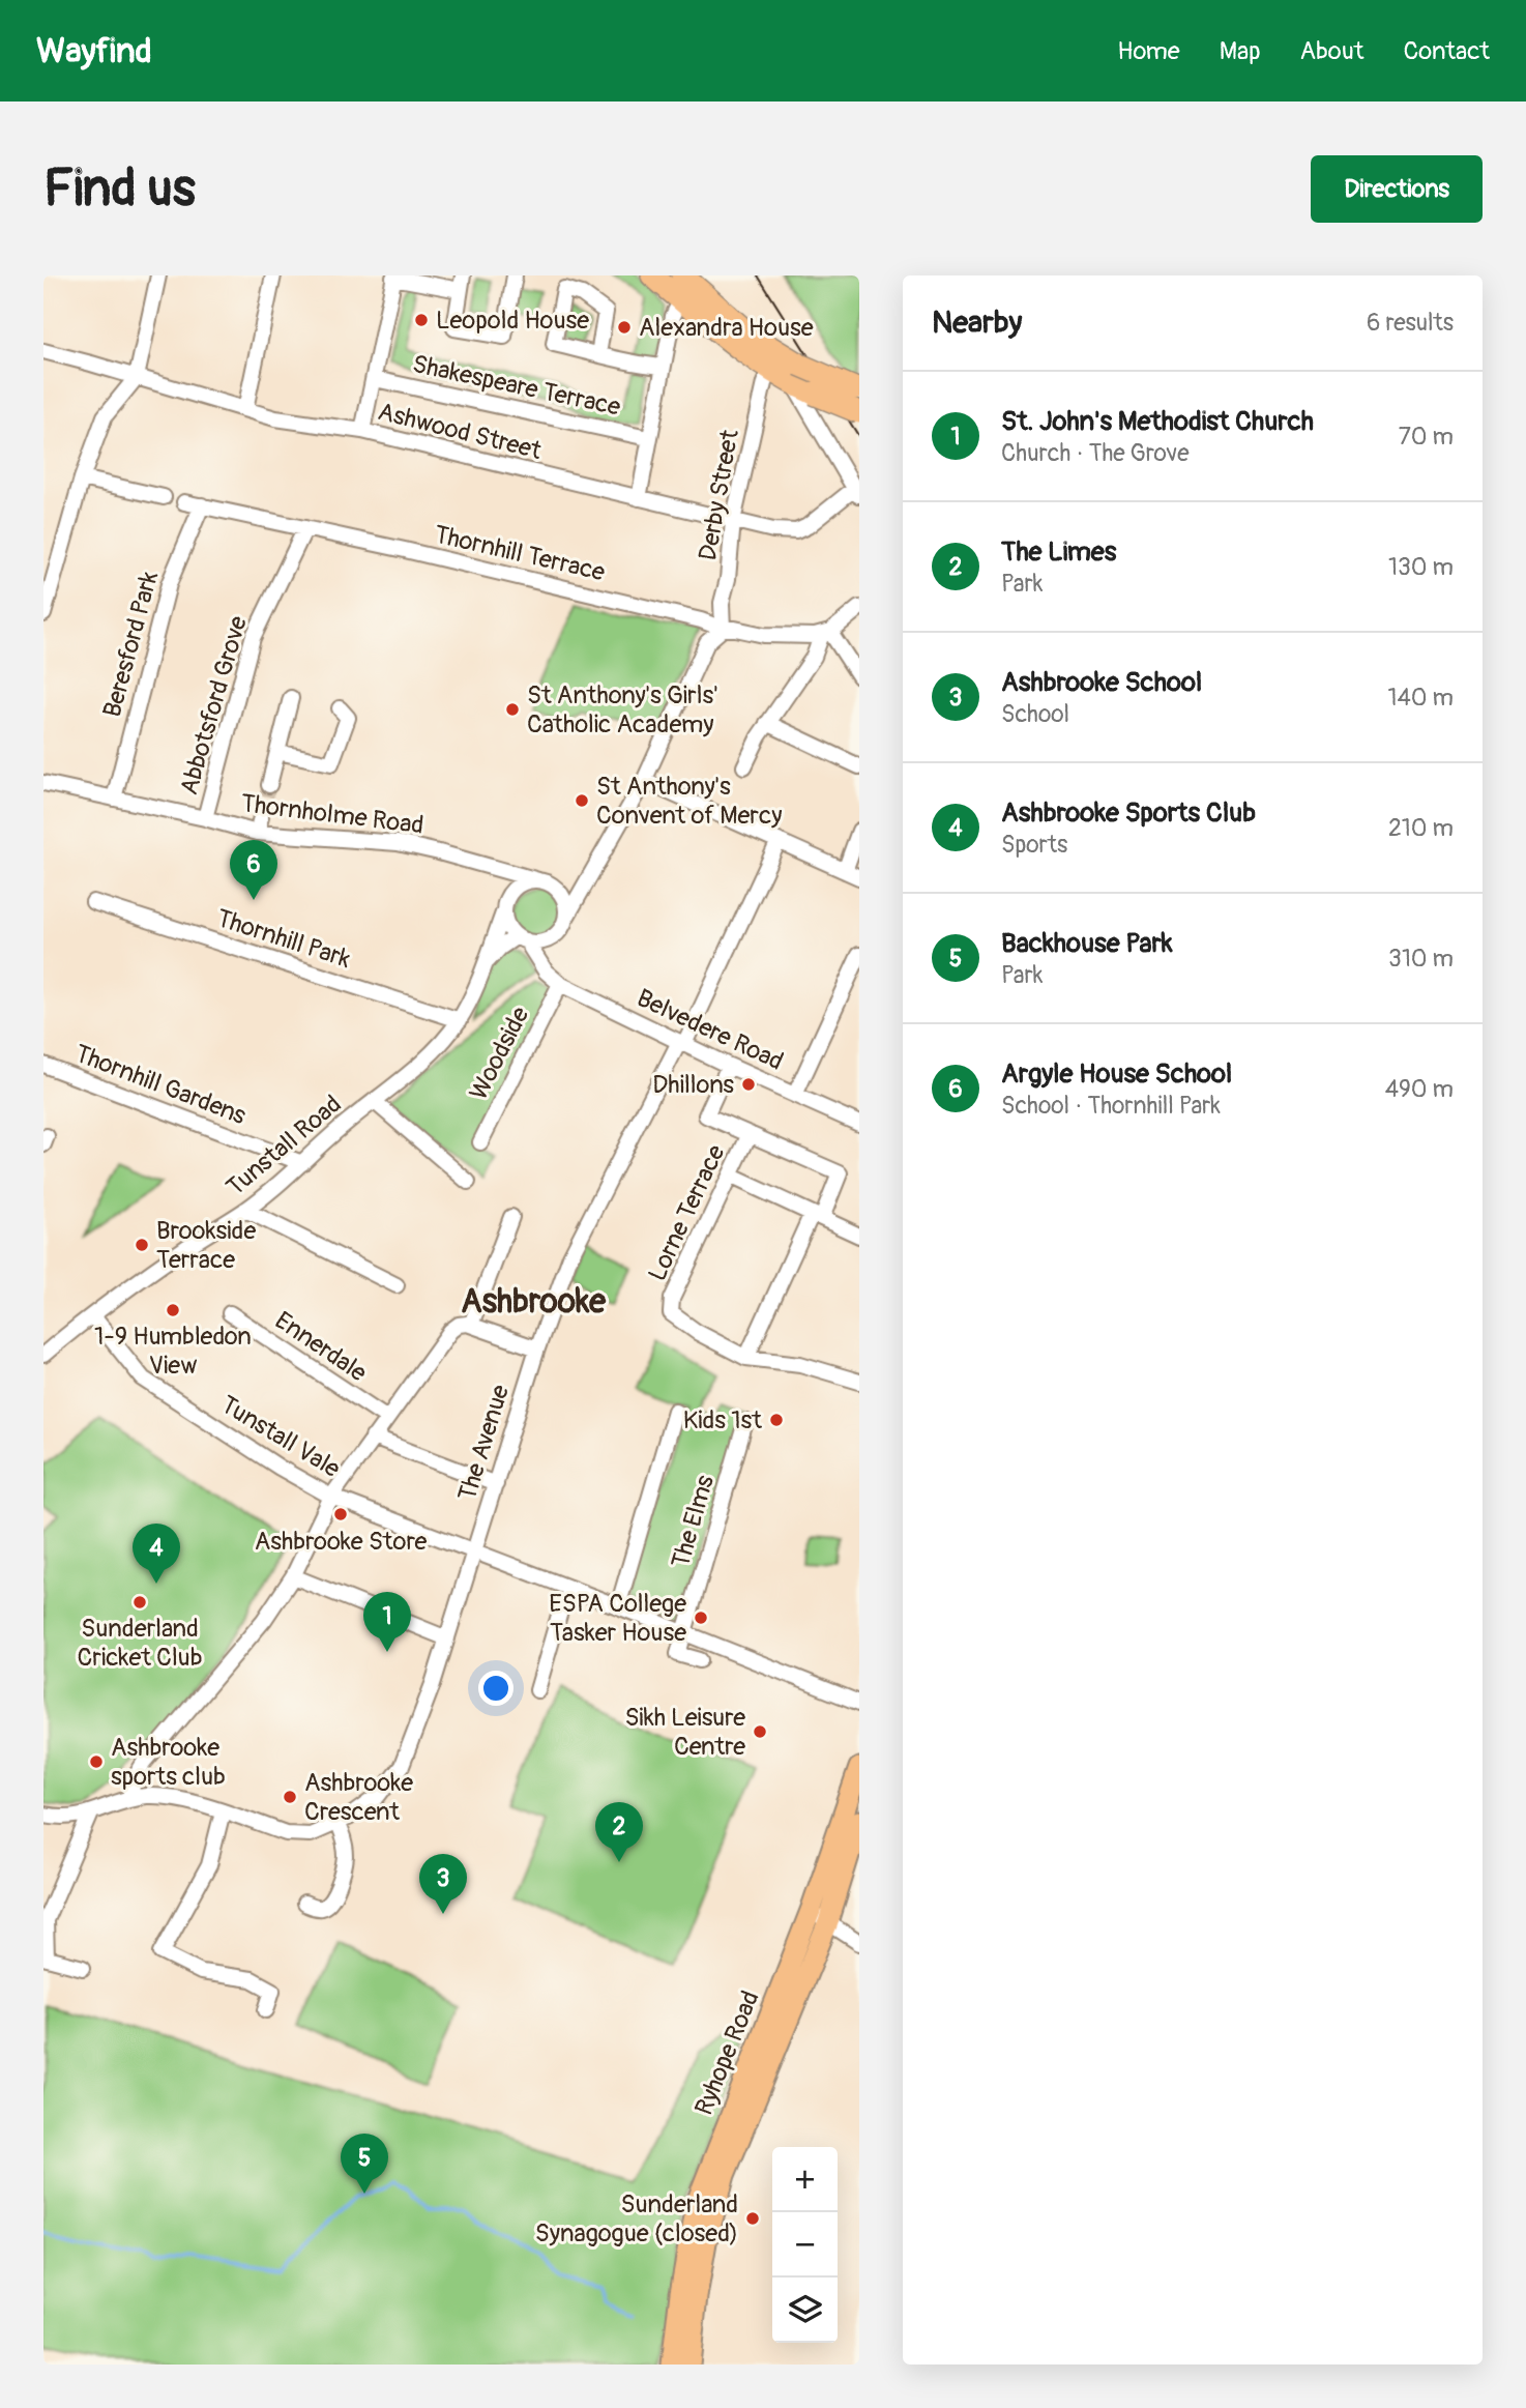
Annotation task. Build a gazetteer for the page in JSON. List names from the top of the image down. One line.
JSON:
{"streets":{"main road":["Ryhope Road"],"street":["Shakespeare Terrace","Ashwood Street","Derby Street","Thornhill Terrace","Beresford Park","Abbotsford Grove","Thornholme Road","Thornhill Park","Belvedere Road","Woodside","Thornhill Gardens","Tunstall Road","Lorne Terrace","Ennerdale","Tunstall Vale","The Avenue","The Elms"]},"crossings":[["Ashwood Street","Derby Street"],["Derby Street","Thornhill Terrace"],["Thornhill Terrace","Beresford Park"],["Thornhill Terrace","Abbotsford Grove"],["Beresford Park","Thornholme Road"],["Abbotsford Grove","Thornholme Road"],["Thornholme Road","Belvedere Road"],["Thornholme Road","Tunstall Road"],["Thornhill Park","Tunstall Road"],["Belvedere Road","Woodside"],["Belvedere Road","Tunstall Road"],["Belvedere Road","The Avenue"],["Thornhill Gardens","Tunstall Road"],["Tunstall Road","Tunstall Vale"],["Tunstall Vale","The Avenue"],["Tunstall Vale","The Elms"]],"districts":["Ashbrooke"],"places":["Leopold House","Alexandra House","St Anthony's Girls' Catholic Academy","St Anthony's Convent of Mercy","Dhillons","Brookside Terrace","1-9 Humbledon View","Kids 1st","Ashbrooke Store","Sunderland Cricket Club","ESPA College Tasker House","Sikh Leisure Centre","Ashbrooke sports club","Ashbrooke Crescent","Sunderland Synagogue (closed)"],"page":{"header":"Wayfind","nav":["Home","Map","About","Contact"],"buttons":"Directions","title":"Find us","heading":["Nearby","6 results"],"list":[{"mark":"1","name":"St. John's Methodist Church","note":"Church · The Grove","value":"70 m"},{"mark":"2","name":"The Limes","note":"Park","value":"130 m"},{"mark":"3","name":"Ashbrooke School","note":"School","value":"140 m"},{"mark":"4","name":"Ashbrooke Sports Club","note":"Sports","value":"210 m"},{"mark":"5","name":"Backhouse Park","note":"Park","value":"310 m"},{"mark":"6","name":"Argyle House School","note":"School · Thornhill Park","value":"490 m"}],"pins":["6","4","1","2","3","5"],"map_buttons":["+","−"]}}
